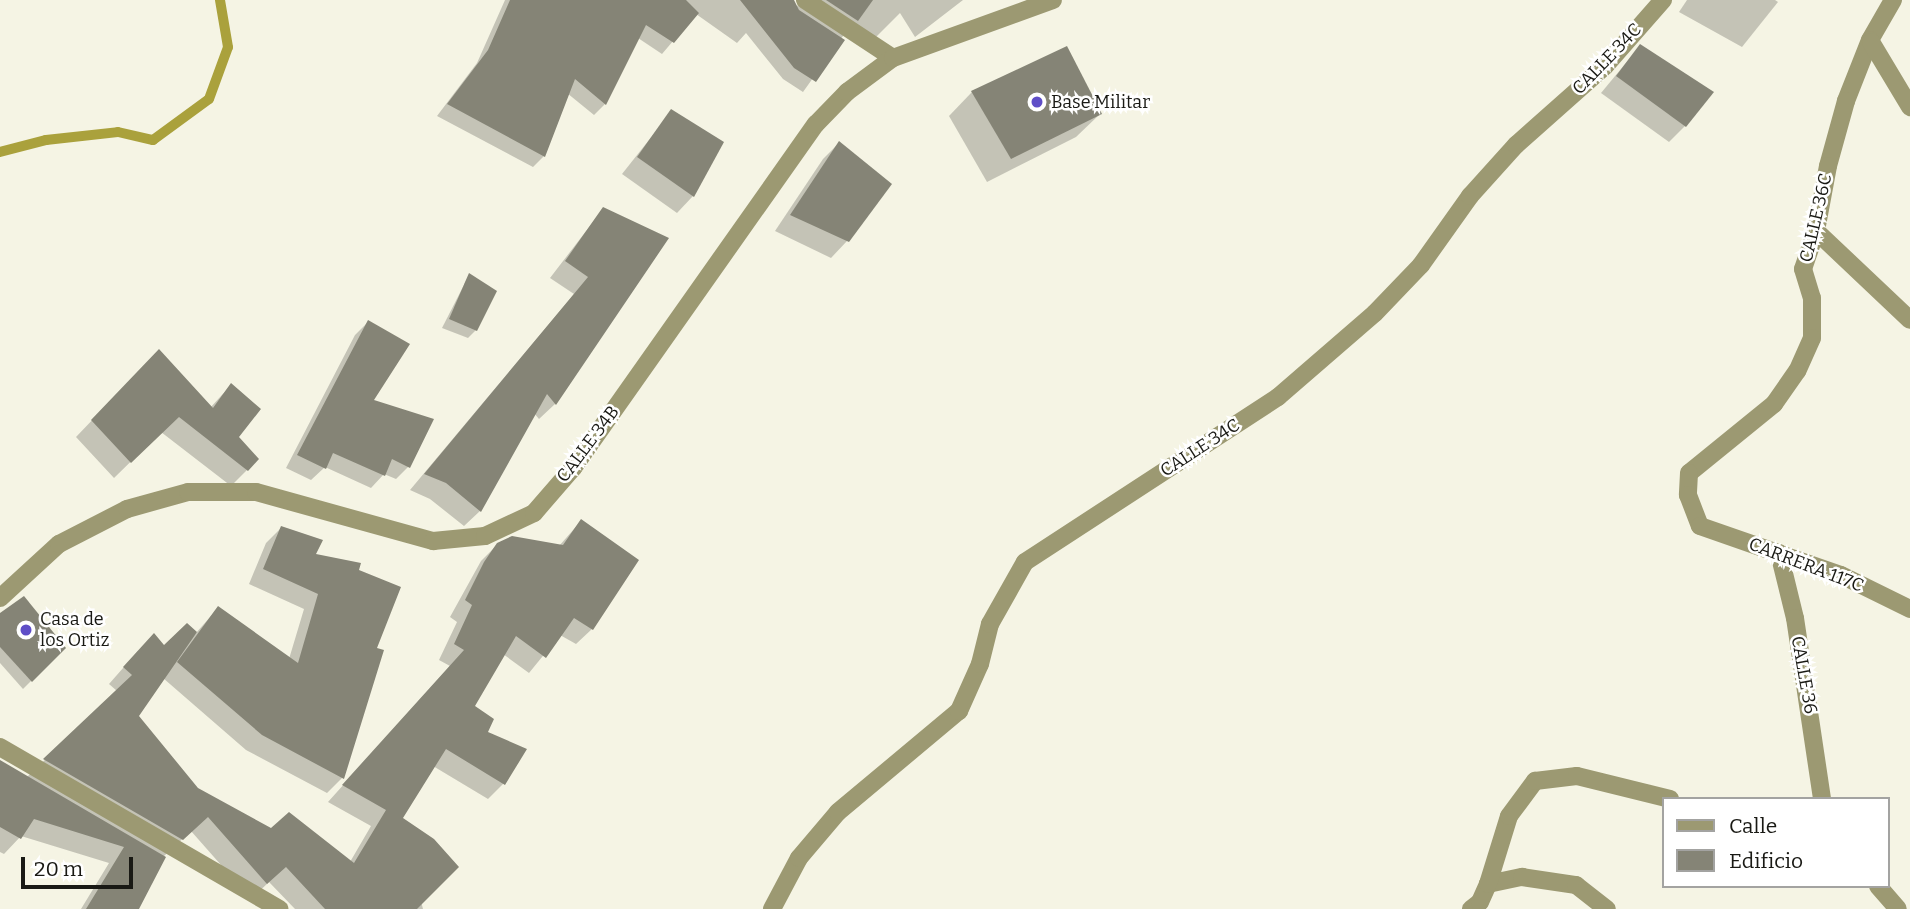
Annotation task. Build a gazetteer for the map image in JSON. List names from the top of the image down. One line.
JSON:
{"streets":{"street":["CALLE 34C","CALLE 36C","CALLE 34B","CARRERA 117C","CALLE 36"]},"crossings":[["CALLE 36C","CARRERA 117C"],["CARRERA 117C","CALLE 36"]],"places":["Base Militar","Casa de los Ortiz"],"legend":["Calle","Edificio"],"scale_bar":"20 m"}
